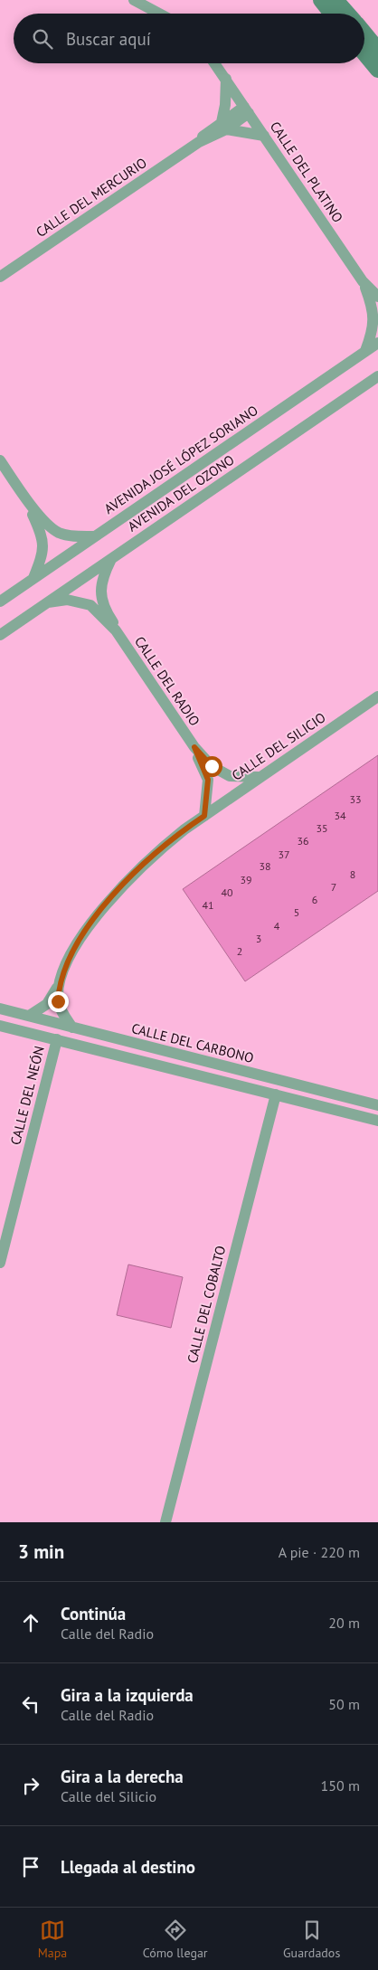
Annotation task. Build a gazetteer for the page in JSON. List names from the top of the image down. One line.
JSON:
{"streets":{"street":["CALLE DEL PLATINO","CALLE DEL MERCURIO","AVENIDA JOSÉ LÓPEZ SORIANO","AVENIDA DEL OZONO","CALLE DEL RADIO","CALLE DEL SILICIO","CALLE DEL CARBONO","CALLE DEL NEÓN","CALLE DEL COBALTO"]},"crossings":[["CALLE DEL PLATINO","CALLE DEL MERCURIO"],["CALLE DEL PLATINO","AVENIDA JOSÉ LÓPEZ SORIANO"],["AVENIDA DEL OZONO","CALLE DEL RADIO"],["CALLE DEL RADIO","CALLE DEL SILICIO"],["CALLE DEL SILICIO","CALLE DEL CARBONO"]],"house_numbers":["33","34","35","36","37","38","8","39","7","40","6","41","5","4","3","2"],"page":{"search":"Buscar aquí","heading":["3 min","A pie · 220 m"],"list":[["Continúa","Calle del Radio","20 m"],["Gira a la izquierda","Calle del Radio","50 m"],["Gira a la derecha","Calle del Silicio","150 m"],"Llegada al destino"],"nav":["Mapa","Cómo llegar","Guardados"]}}
